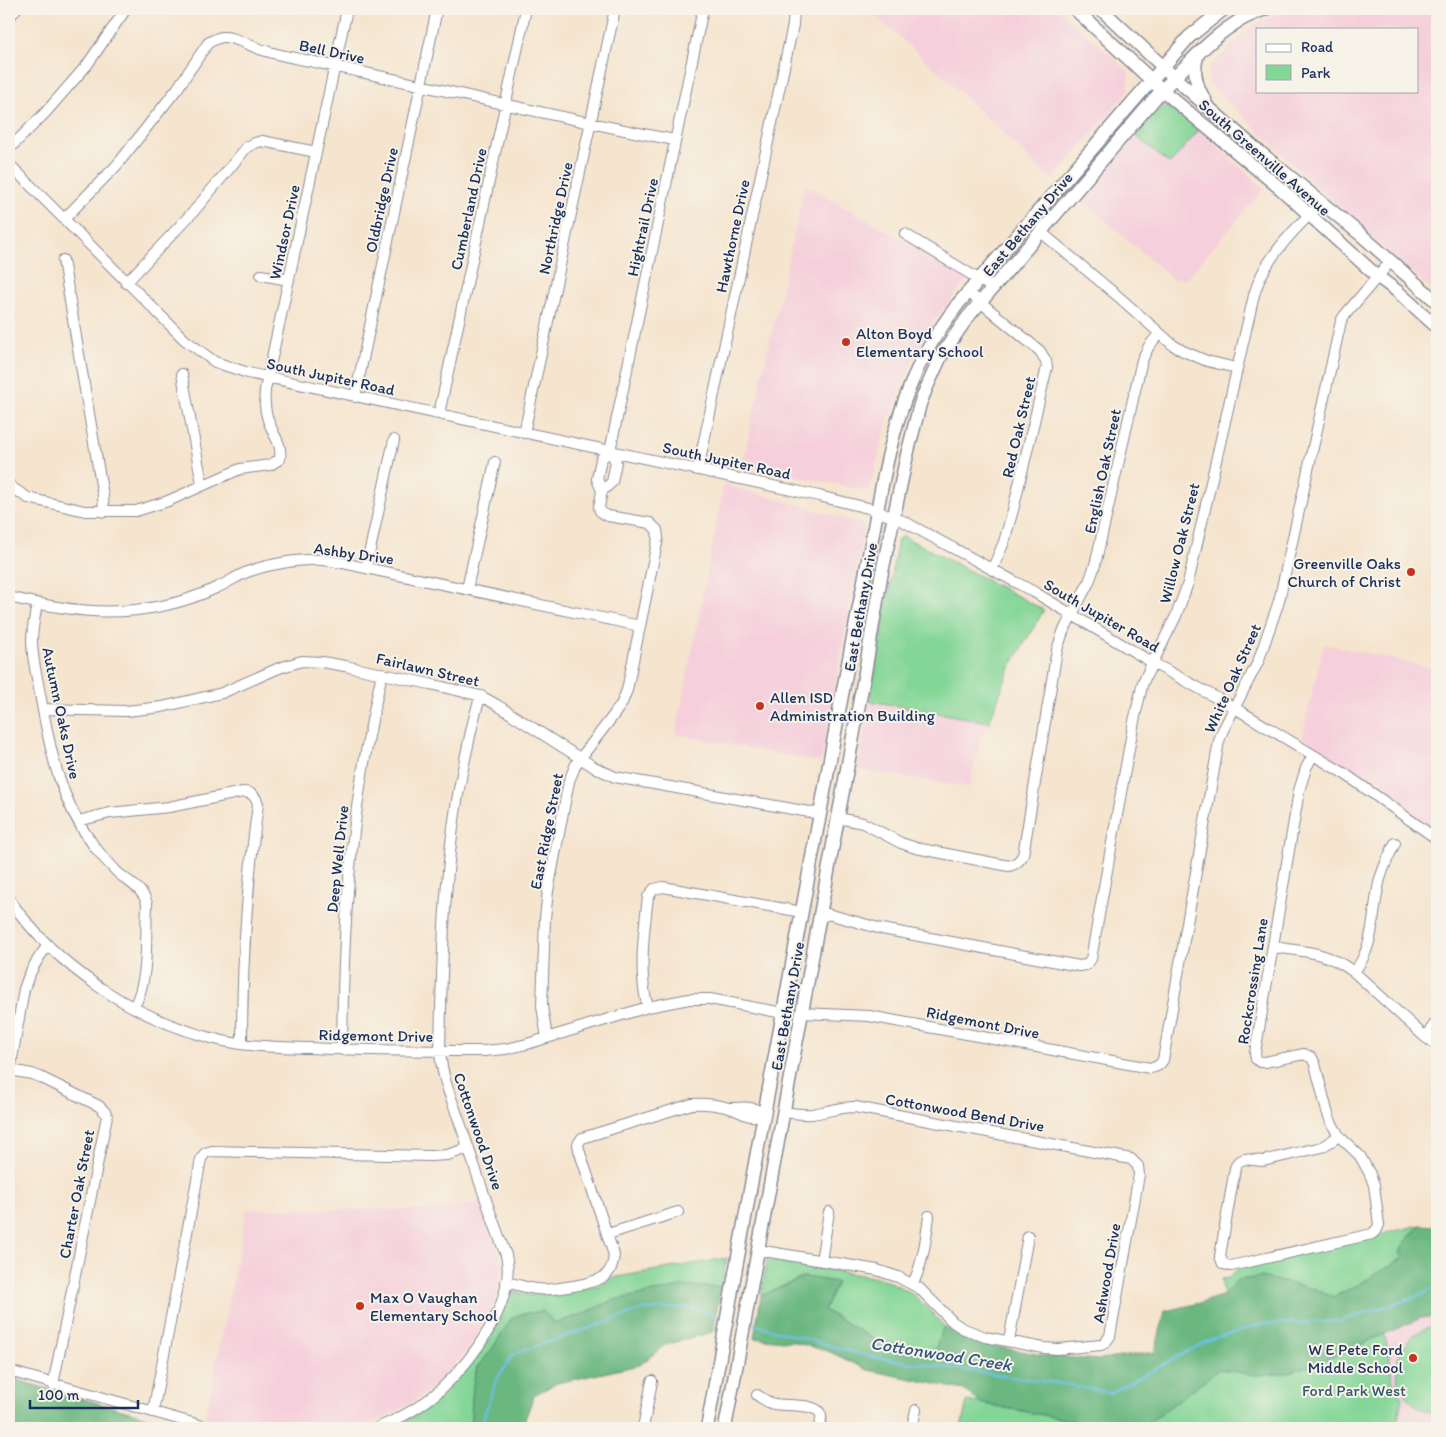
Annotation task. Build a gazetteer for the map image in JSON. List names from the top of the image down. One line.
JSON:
{"streets":{"main road":["South Greenville Avenue","East Bethany Drive"],"street":["Bell Drive","Oldbridge Drive","Cumberland Drive","Northridge Drive","Hightrail Drive","Windsor Drive","Hawthorne Drive","South Jupiter Road","Red Oak Street","English Oak Street","Willow Oak Street","Ashby Drive","Fairlawn Street","White Oak Street","Autumn Oaks Drive","East Ridge Street","Deep Well Drive","Rockcrossing Lane","Ridgemont Drive","Cottonwood Bend Drive","Cottonwood Drive","Charter Oak Street","Ashwood Drive"]},"crossings":[["Bell Drive","Oldbridge Drive"],["Bell Drive","Cumberland Drive"],["Bell Drive","Northridge Drive"],["Bell Drive","Hightrail Drive"],["Bell Drive","Windsor Drive"],["Bell Drive","South Jupiter Road"],["South Greenville Avenue","East Bethany Drive"],["South Greenville Avenue","Willow Oak Street"],["South Greenville Avenue","White Oak Street"],["Oldbridge Drive","South Jupiter Road"],["Cumberland Drive","South Jupiter Road"],["Northridge Drive","South Jupiter Road"],["East Bethany Drive","South Jupiter Road"],["East Bethany Drive","Red Oak Street"],["East Bethany Drive","English Oak Street"],["East Bethany Drive","Willow Oak Street"],["East Bethany Drive","Fairlawn Street"],["East Bethany Drive","Ridgemont Drive"],["East Bethany Drive","Cottonwood Bend Drive"],["East Bethany Drive","Ashwood Drive"],["Hightrail Drive","South Jupiter Road"],["Hightrail Drive","East Ridge Street"],["Windsor Drive","South Jupiter Road"],["Hawthorne Drive","South Jupiter Road"],["South Jupiter Road","Red Oak Street"],["South Jupiter Road","English Oak Street"],["South Jupiter Road","Willow Oak Street"],["South Jupiter Road","White Oak Street"],["South Jupiter Road","Rockcrossing Lane"],["Ashby Drive","Autumn Oaks Drive"],["Ashby Drive","East Ridge Street"],["Fairlawn Street","Autumn Oaks Drive"],["Fairlawn Street","East Ridge Street"],["Fairlawn Street","Deep Well Drive"],["Fairlawn Street","Cottonwood Drive"],["White Oak Street","Ridgemont Drive"],["Autumn Oaks Drive","Ridgemont Drive"],["East Ridge Street","Ridgemont Drive"],["Deep Well Drive","Ridgemont Drive"],["Ridgemont Drive","Cottonwood Drive"],["Cottonwood Bend Drive","Ashwood Drive"]],"water":["Cottonwood Creek"],"parks":["Ford Park West"],"places":["Alton Boyd Elementary School","Greenville Oaks Church of Christ","Allen ISD Administration Building","Max O Vaughan Elementary School","W E Pete Ford Middle School"],"legend":["Road","Park"],"scale_bar":"100 m"}
